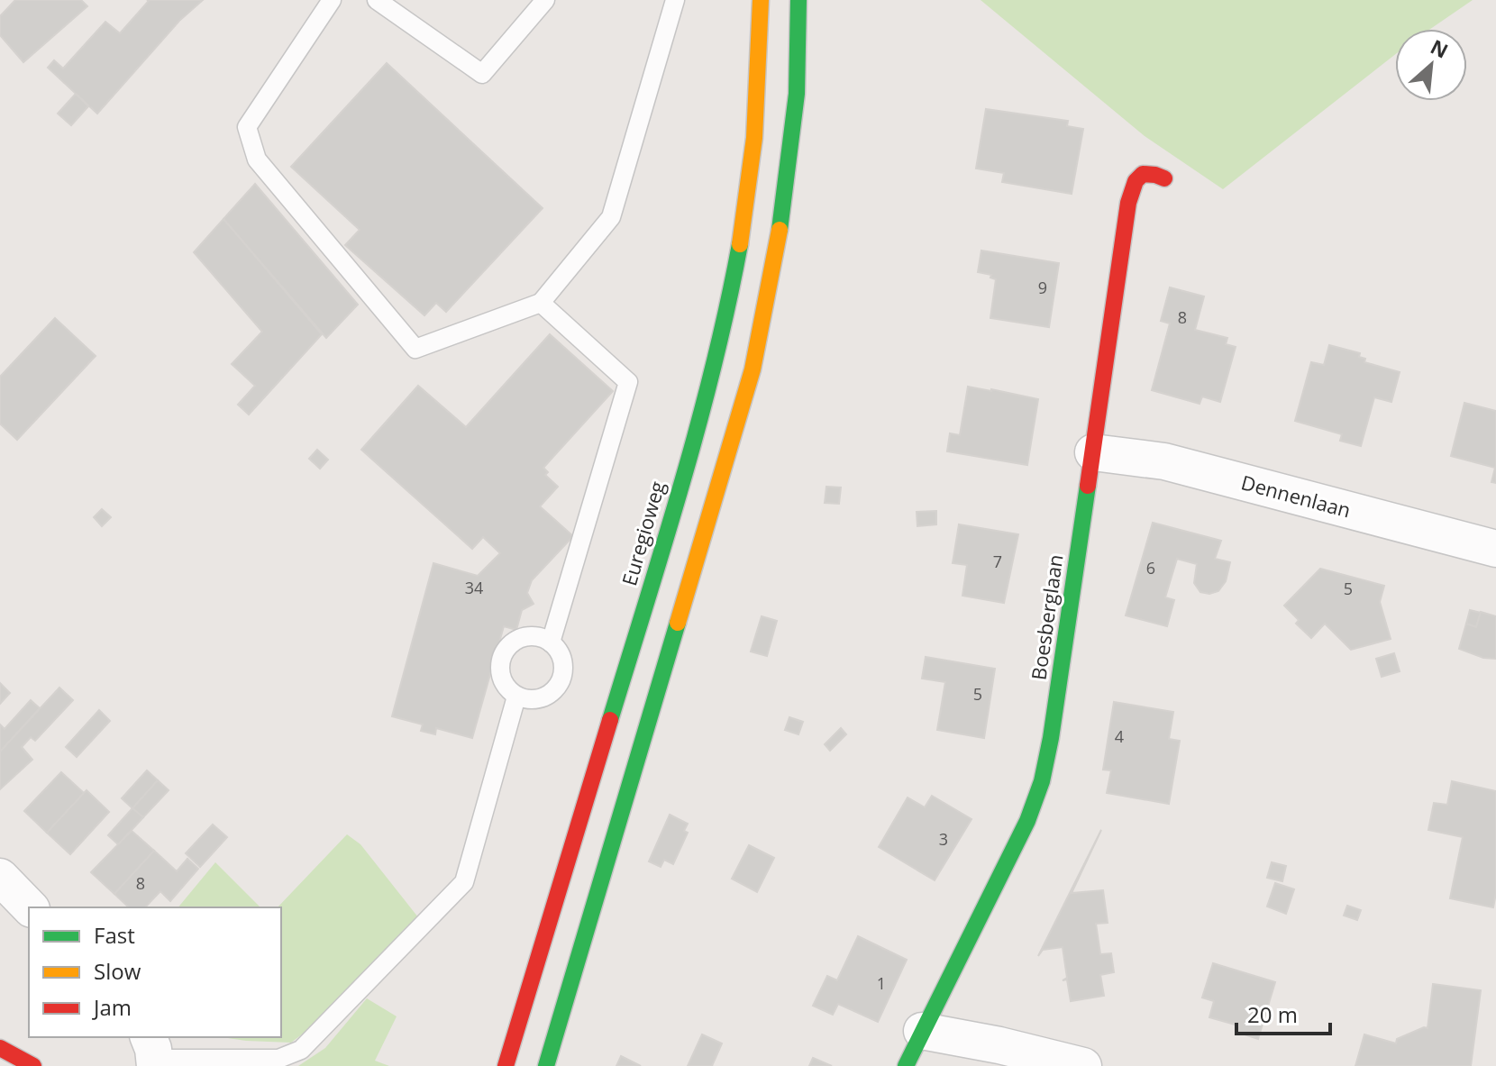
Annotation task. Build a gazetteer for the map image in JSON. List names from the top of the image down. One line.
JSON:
{"streets":{"main road":["Euregioweg","Boesberglaan"],"street":["Dennenlaan"]},"crossings":[["Dennenlaan","Boesberglaan"]],"house_numbers":["9","8","7","6","34","5","5","4","3","8","1"],"legend":["Fast","Slow","Jam"],"scale_bar":"20 m","north":"top right"}
